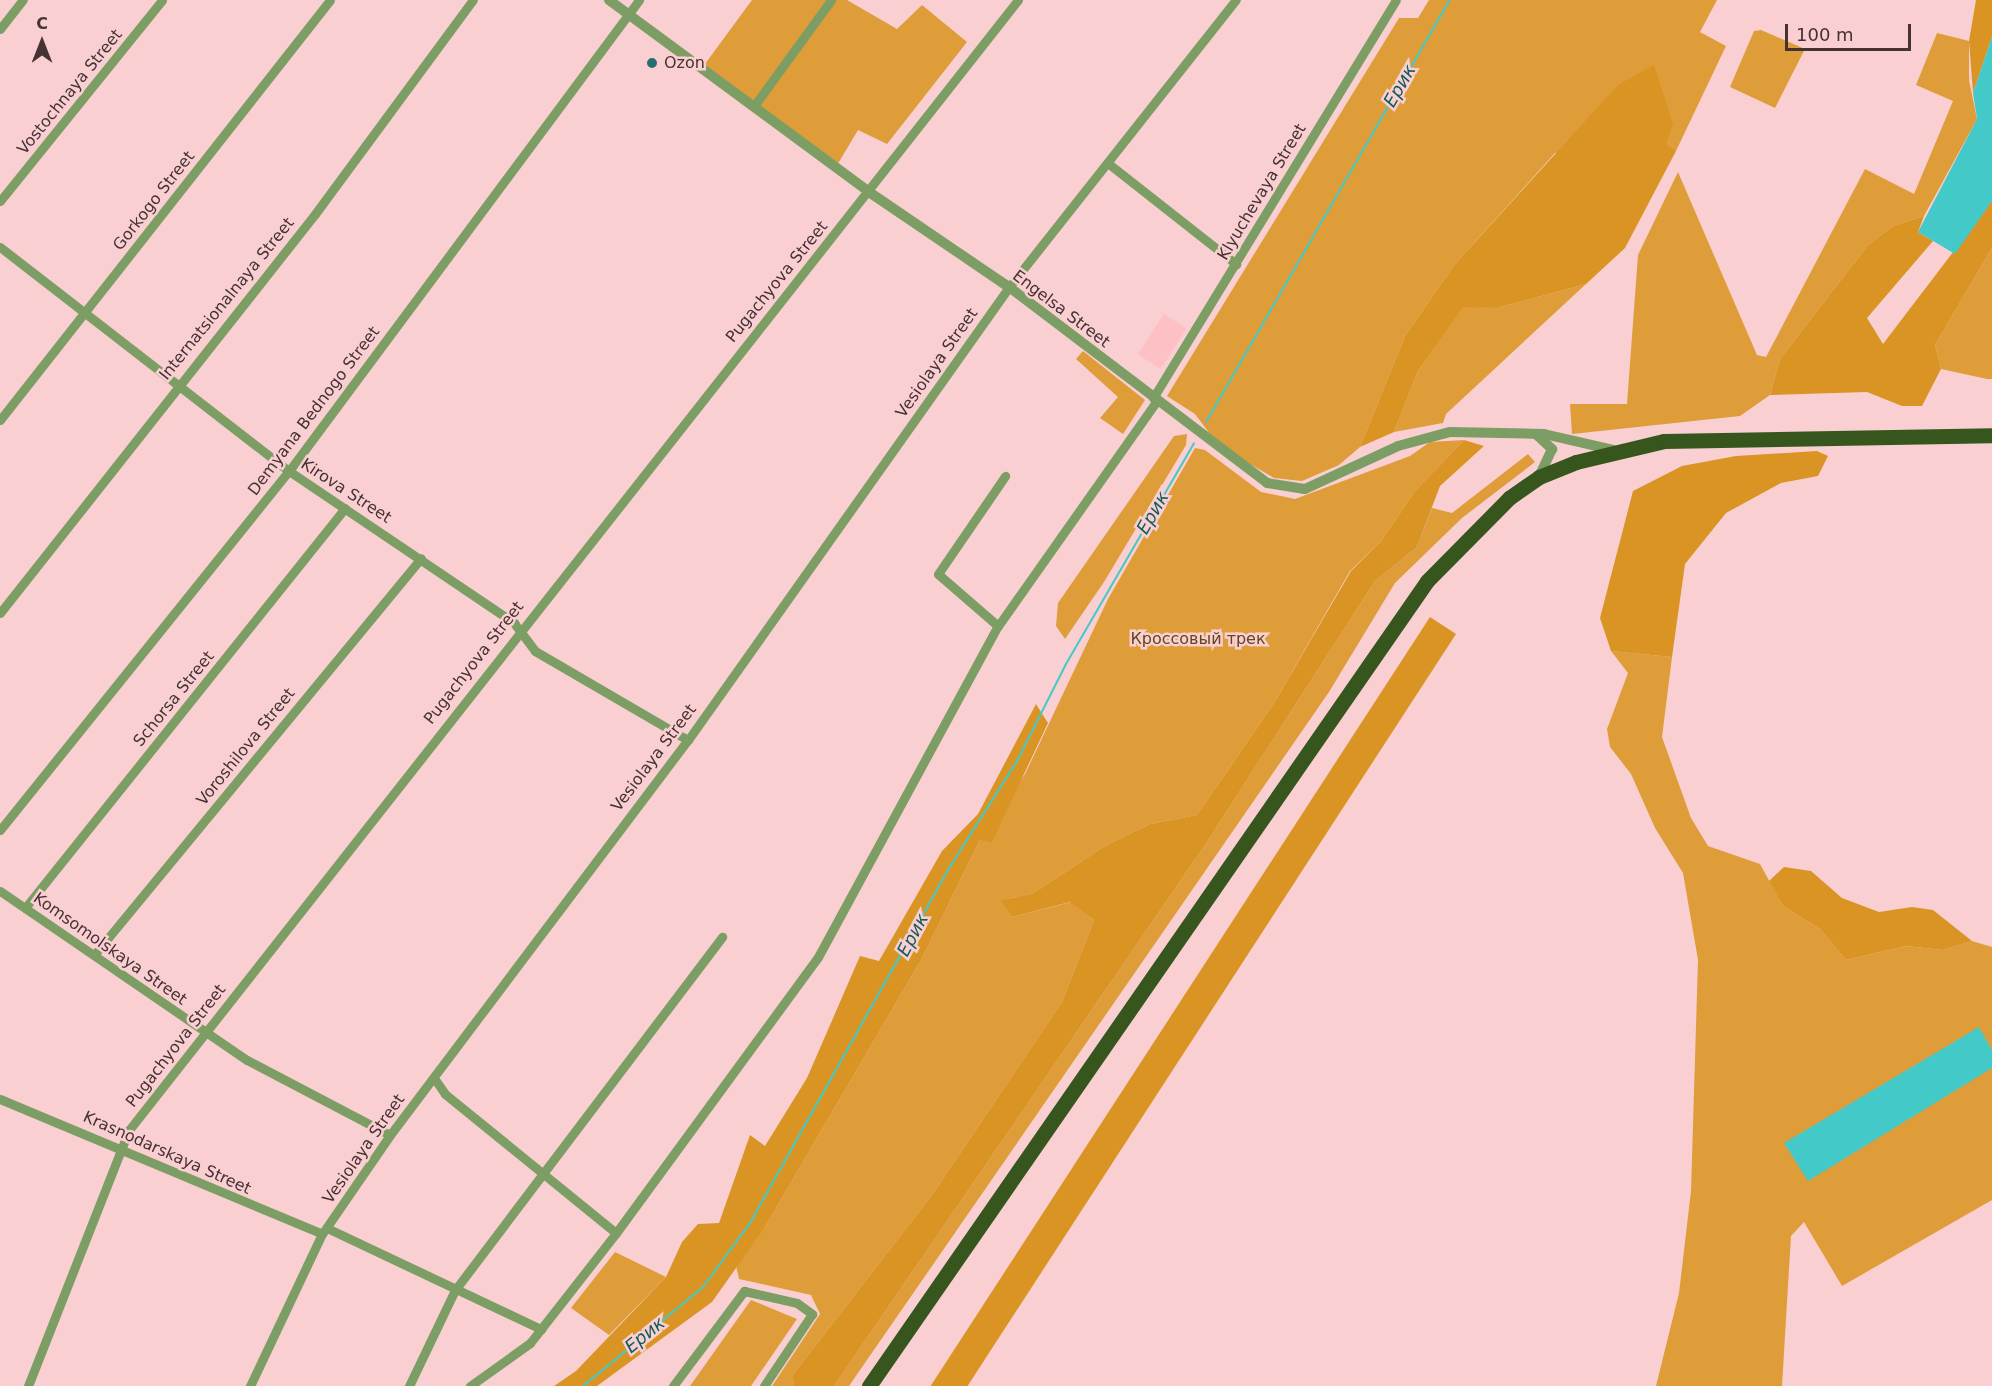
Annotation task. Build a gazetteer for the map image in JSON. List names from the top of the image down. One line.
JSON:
{"streets":{"street":["Vostochnaya Street","Klyuchevaya Street","Gorkogo Street","Pugachyova Street","Internatsionalnaya Street","Engelsa Street","Vesiolaya Street","Demyana Bednogo Street","Kirova Street","Schorsa Street","Voroshilova Street","Komsomolskaya Street","Krasnodarskaya Street"]},"crossings":[["Klyuchevaya Street","Engelsa Street"],["Klyuchevaya Street","Krasnodarskaya Street"],["Gorkogo Street","Kirova Street"],["Pugachyova Street","Engelsa Street"],["Pugachyova Street","Kirova Street"],["Pugachyova Street","Komsomolskaya Street"],["Pugachyova Street","Krasnodarskaya Street"],["Internatsionalnaya Street","Kirova Street"],["Engelsa Street","Vesiolaya Street"],["Engelsa Street","Demyana Bednogo Street"],["Vesiolaya Street","Kirova Street"],["Vesiolaya Street","Komsomolskaya Street"],["Vesiolaya Street","Krasnodarskaya Street"],["Demyana Bednogo Street","Kirova Street"],["Kirova Street","Schorsa Street"],["Kirova Street","Voroshilova Street"],["Schorsa Street","Komsomolskaya Street"],["Voroshilova Street","Komsomolskaya Street"]],"water":["Ерик"],"parks":["Кроссовый трек"],"places":["Ozon"],"scale_bar":"100 m","north":"top"}
